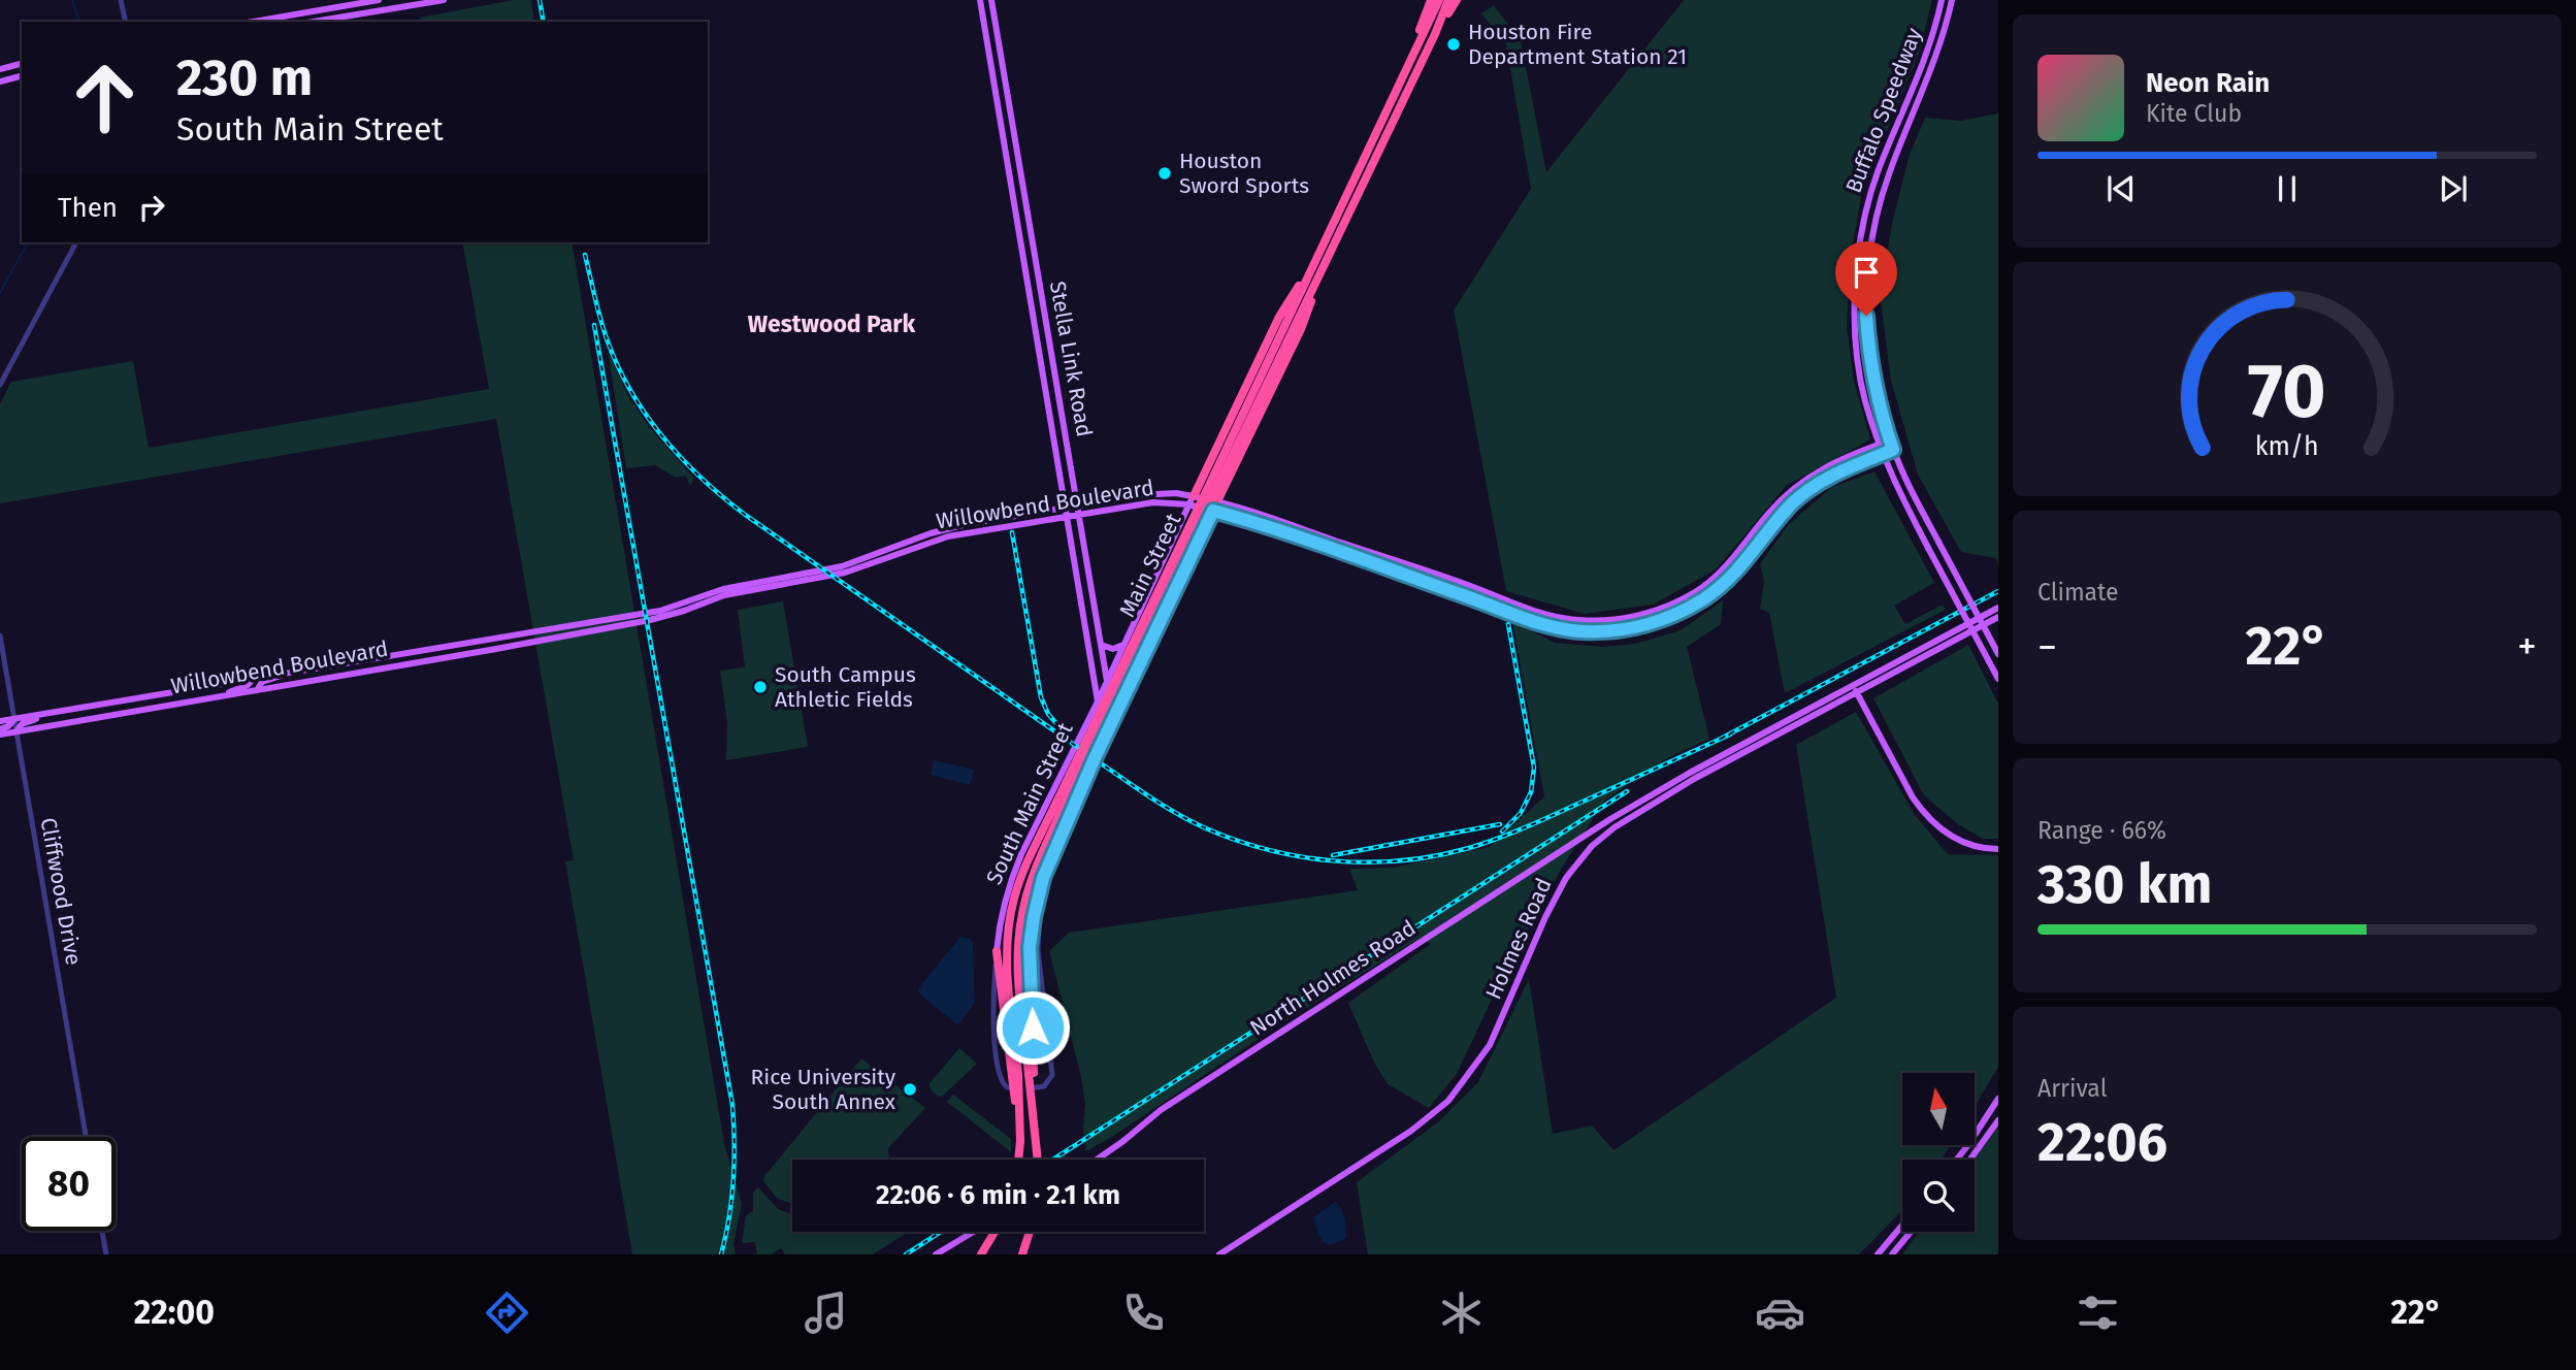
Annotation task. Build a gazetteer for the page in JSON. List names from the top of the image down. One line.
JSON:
{"streets":{"highway":["Main Street"],"main road":["Buffalo Speedway","Stella Link Road","Willowbend Boulevard","South Main Street","Holmes Road","North Holmes Road"],"street":["Cliffwood Drive"]},"crossings":[["Buffalo Speedway","Willowbend Boulevard"],["Stella Link Road","Willowbend Boulevard"],["Stella Link Road","South Main Street"],["Willowbend Boulevard","South Main Street"],["Willowbend Boulevard","Cliffwood Drive"],["Holmes Road","North Holmes Road"]],"districts":["Westwood Park"],"places":["Houston Fire Department Station 21","Houston Sword Sports","South Campus Athletic Fields","Rice University South Annex"],"north":"top","page":{"turn":["230 m","South Main Street"],"song":["Neon Rain","Kite Club"],"then":"Then","tile":["Climate",["Range · 66%","330 km"],["Arrival","22:06"]],"heat":["−","22°","+"],"limit":"80","trip":"22:06 · 6 min · 2.1 km","tabs":["22:00","22°"],"gauge":["70","km/h"]}}
